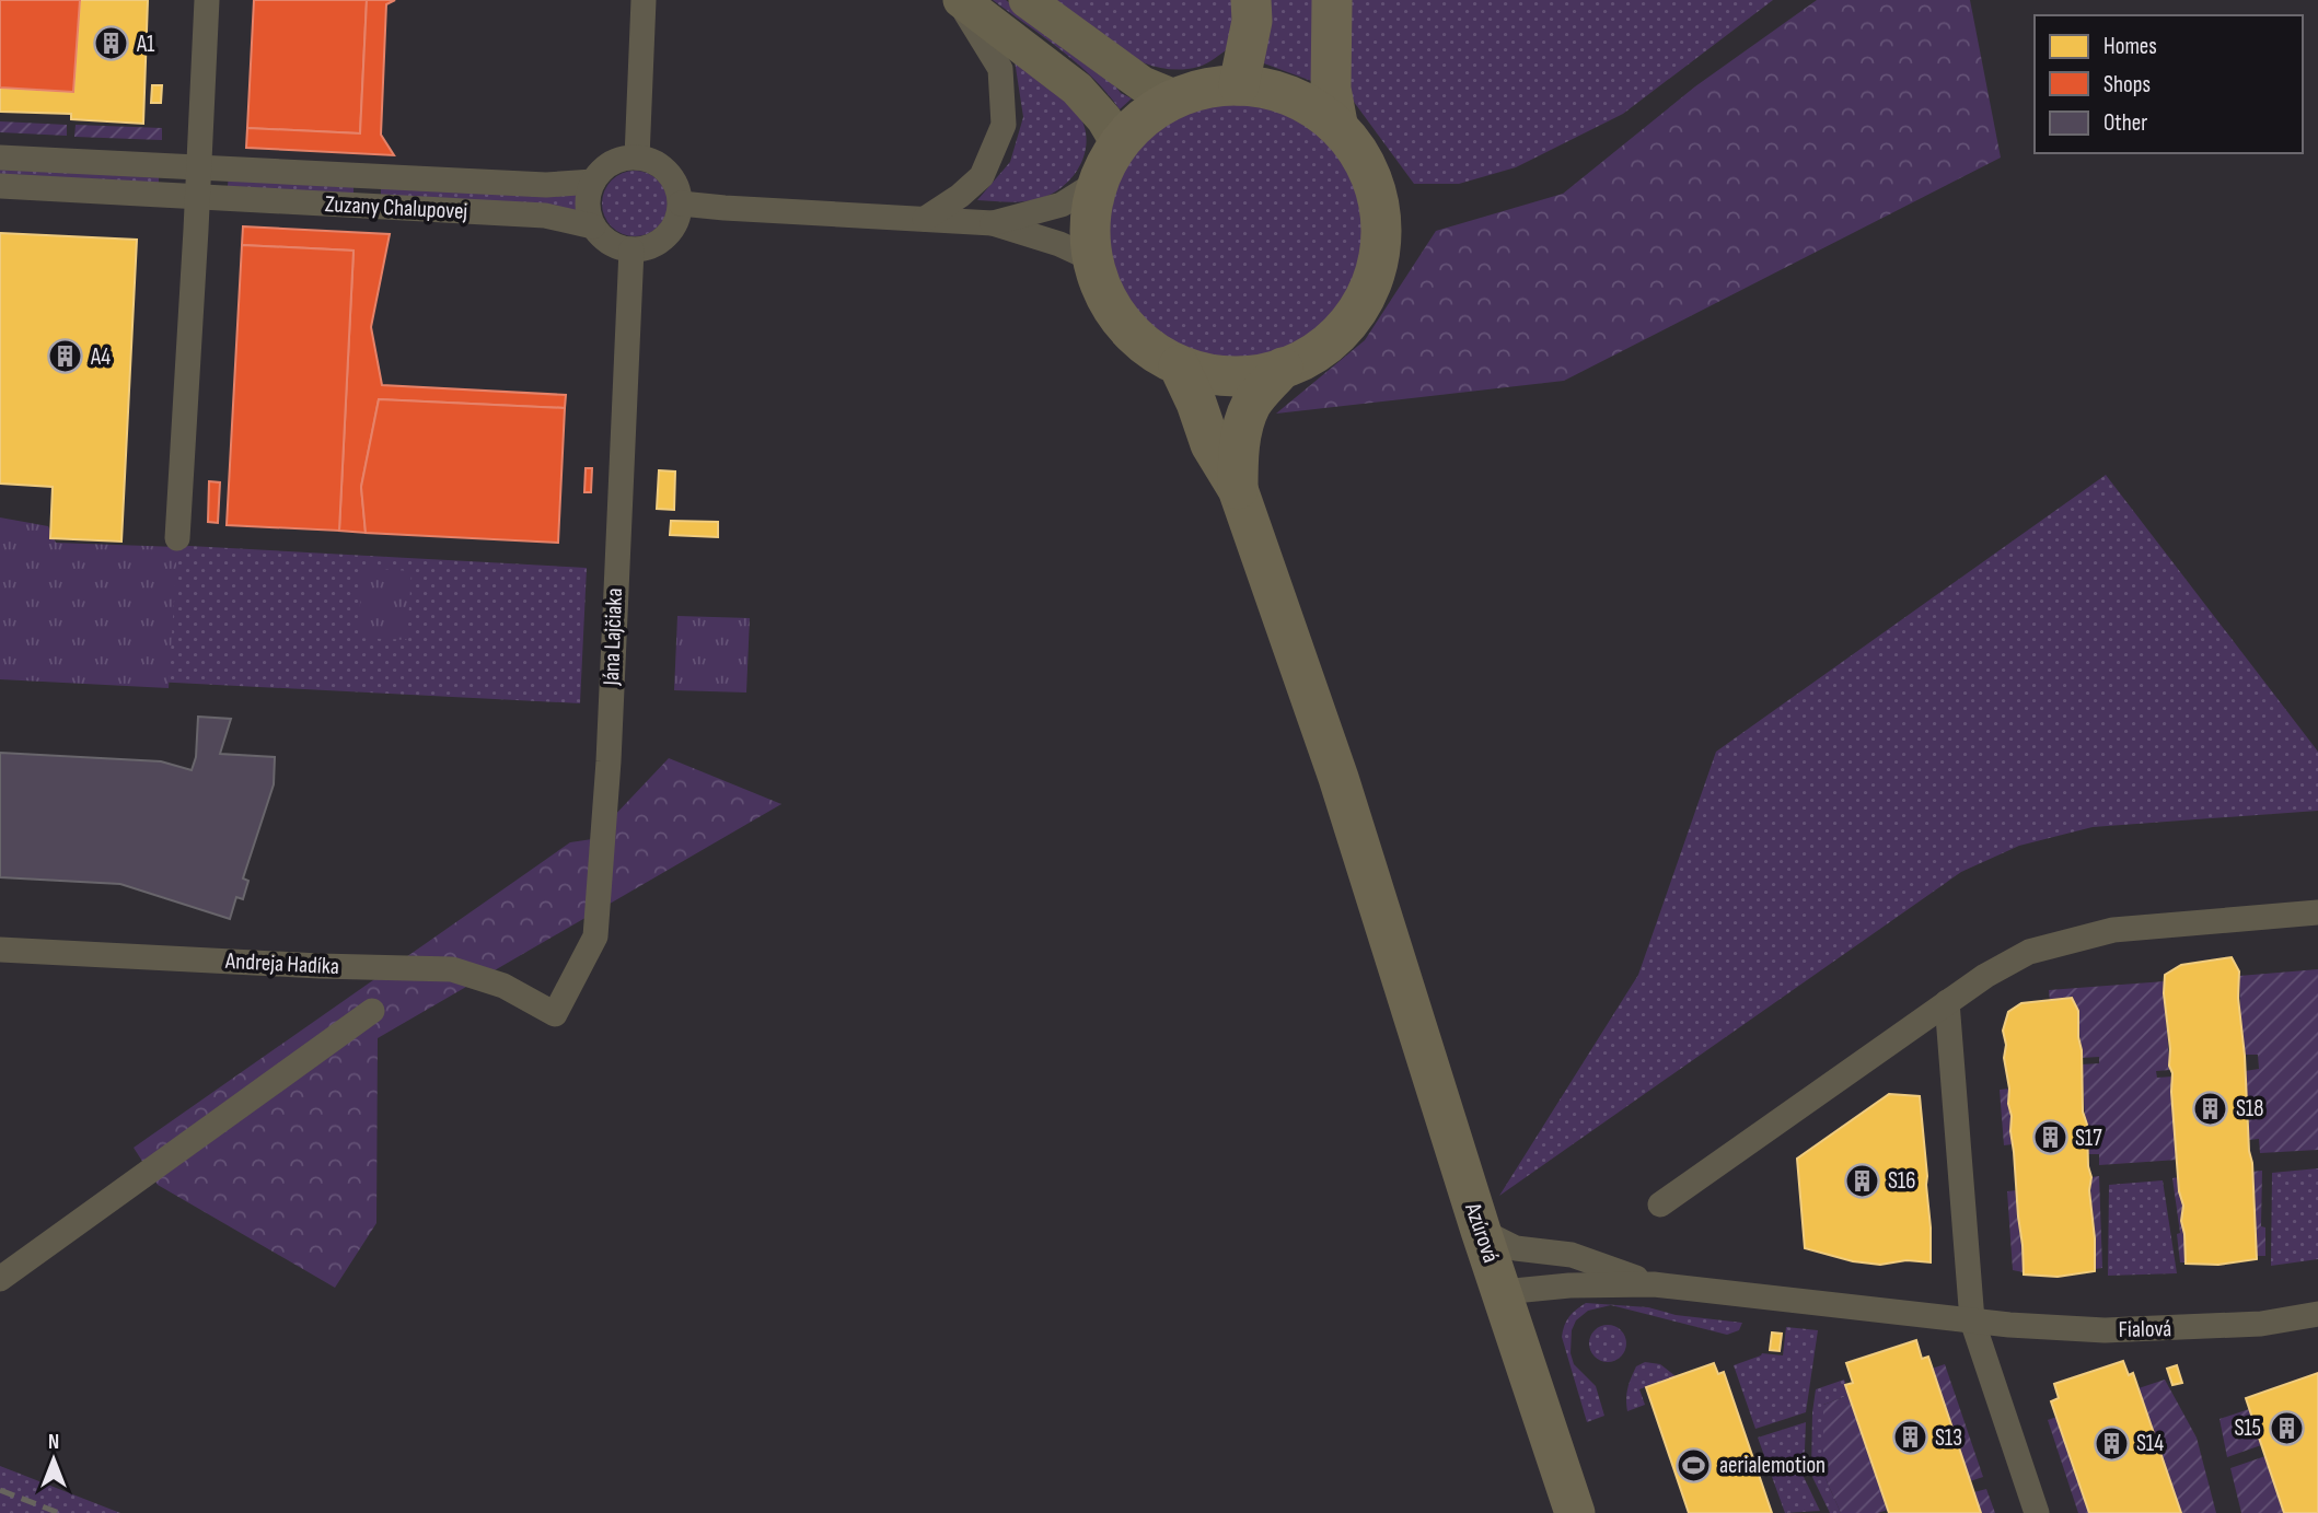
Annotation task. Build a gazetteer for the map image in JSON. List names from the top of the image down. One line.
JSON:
{"streets":{"main road":["Azúrová"],"street":["Zuzany Chalupovej","Jána Lajčiaka","Andreja Hadíka","Fialová"]},"crossings":[["Zuzany Chalupovej","Jána Lajčiaka"],["Jána Lajčiaka","Andreja Hadíka"],["Azúrová","Fialová"]],"places":{"building":["A1","A4","S18","S17","S16","S15","S13","S14"],"sports":["aerialemotion"]},"legend":["Homes","Shops","Other"],"north":"top"}
